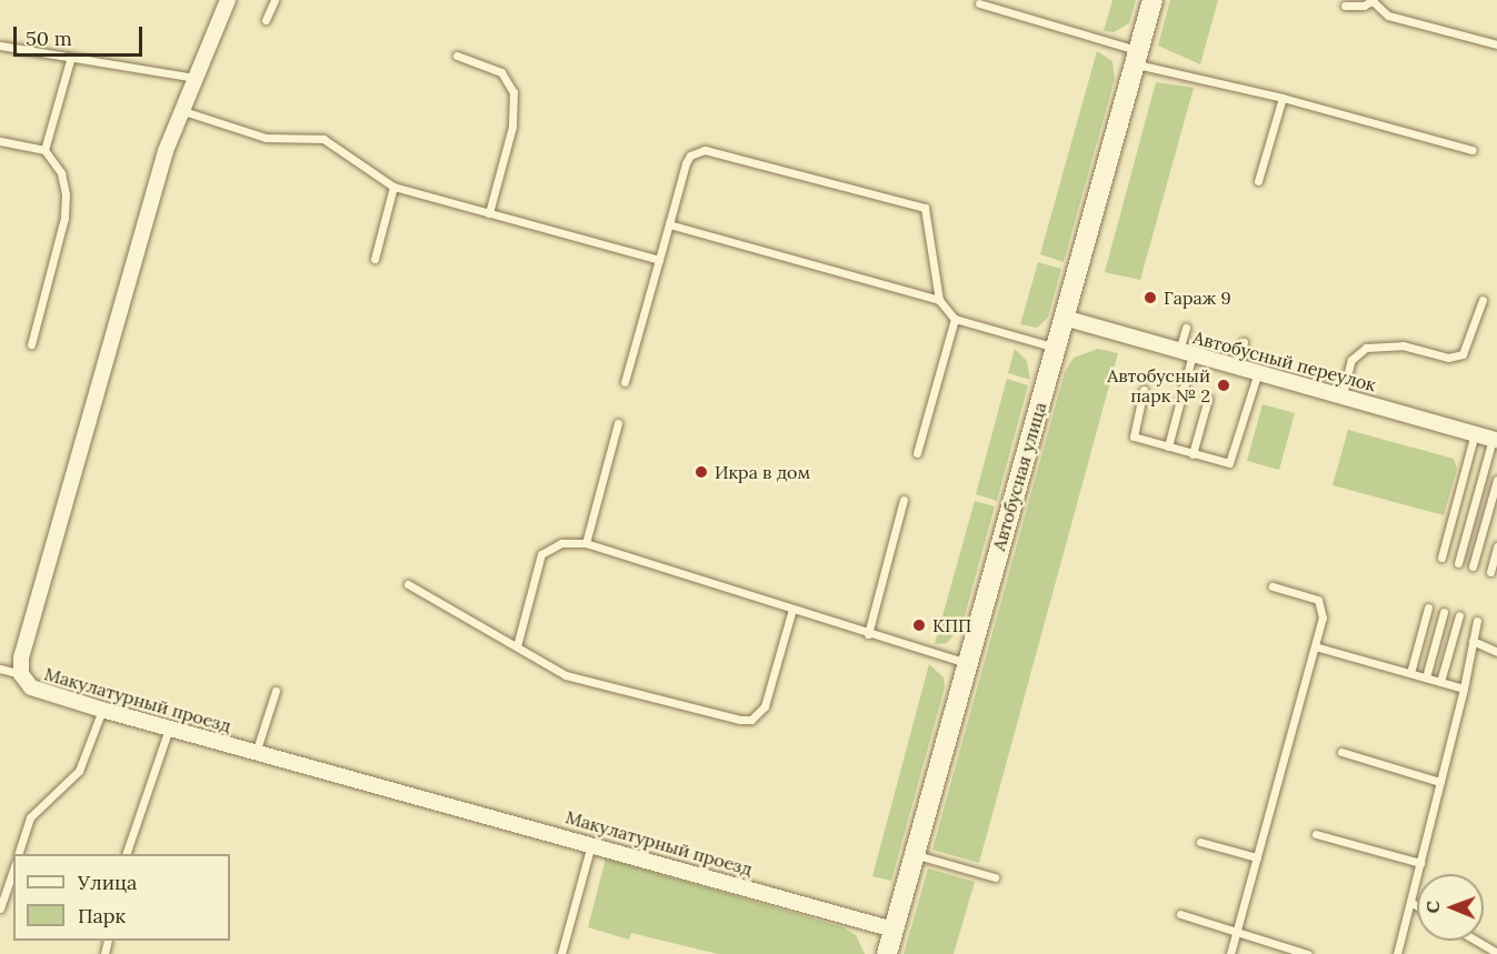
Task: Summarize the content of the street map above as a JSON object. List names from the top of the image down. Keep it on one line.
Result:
{"streets":{"street":["Автобусный переулок","Автобусная улица","Макулатурный проезд"]},"crossings":[["Автобусный переулок","Автобусная улица"],["Автобусная улица","Макулатурный проезд"]],"places":["Гараж 9","Автобусный парк № 2","Икра в дом","КПП"],"legend":["Улица","Парк"],"scale_bar":"50 m","north":"left"}
